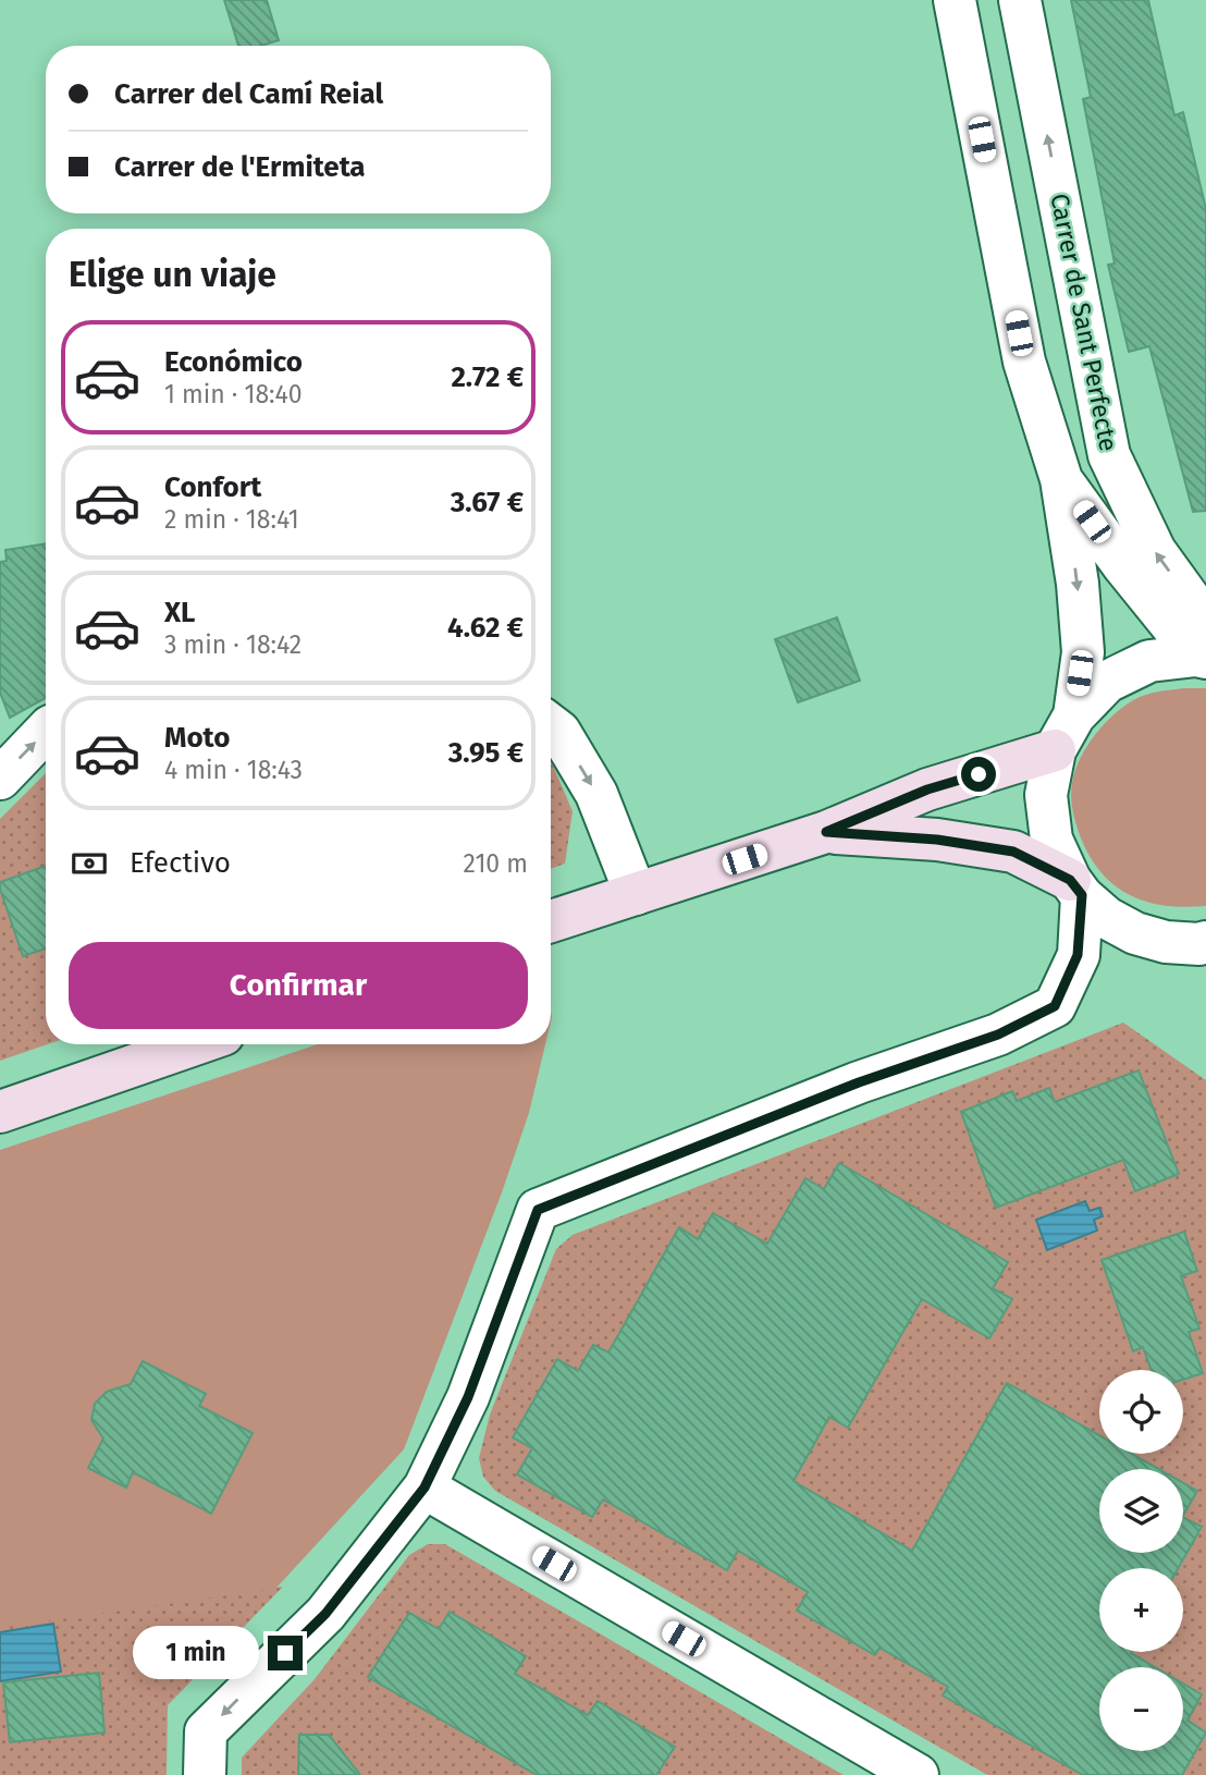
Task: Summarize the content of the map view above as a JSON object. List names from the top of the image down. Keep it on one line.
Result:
{"streets":{"street":["Carrer de Sant Perfecte"]},"page":{"banner":["Carrer del Camí Reial","Carrer de l'Ermiteta"],"heading":"Elige un viaje","list":[{"name":"Económico","note":"1 min · 18:40","value":"2.72 €"},{"name":"Confort","note":"2 min · 18:41","value":"3.67 €"},{"name":"XL","note":"3 min · 18:42","value":"4.62 €"},{"name":"Moto","note":"4 min · 18:43","value":"3.95 €"}],"pay":["Efectivo","210 m"],"buttons":"Confirmar","map_buttons":["+","−"],"bubble":"1 min"}}
